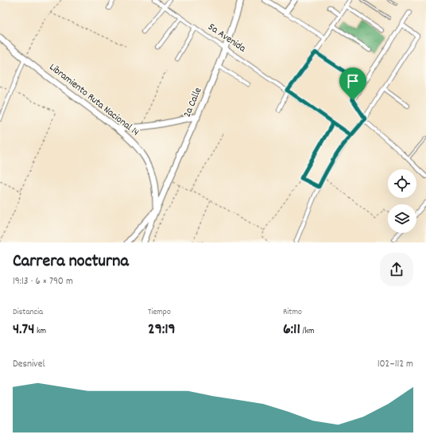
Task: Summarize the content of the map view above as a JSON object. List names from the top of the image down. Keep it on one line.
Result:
{"streets":{"main road":["Libramiento Ruta Nacional 14","2a Calle"],"street":["5a Avenida"]},"crossings":[["5a Avenida","2a Calle"],["Libramiento Ruta Nacional 14","2a Calle"]],"page":{"heading":["Carrera nocturna","19:13 · 6 × 790 m"],"stats":[["Distancia","4.74 km"],["Tiempo","29:19"],["Ritmo","6:11 /km"]],"chart":["Desnivel","102–112 m"]}}
